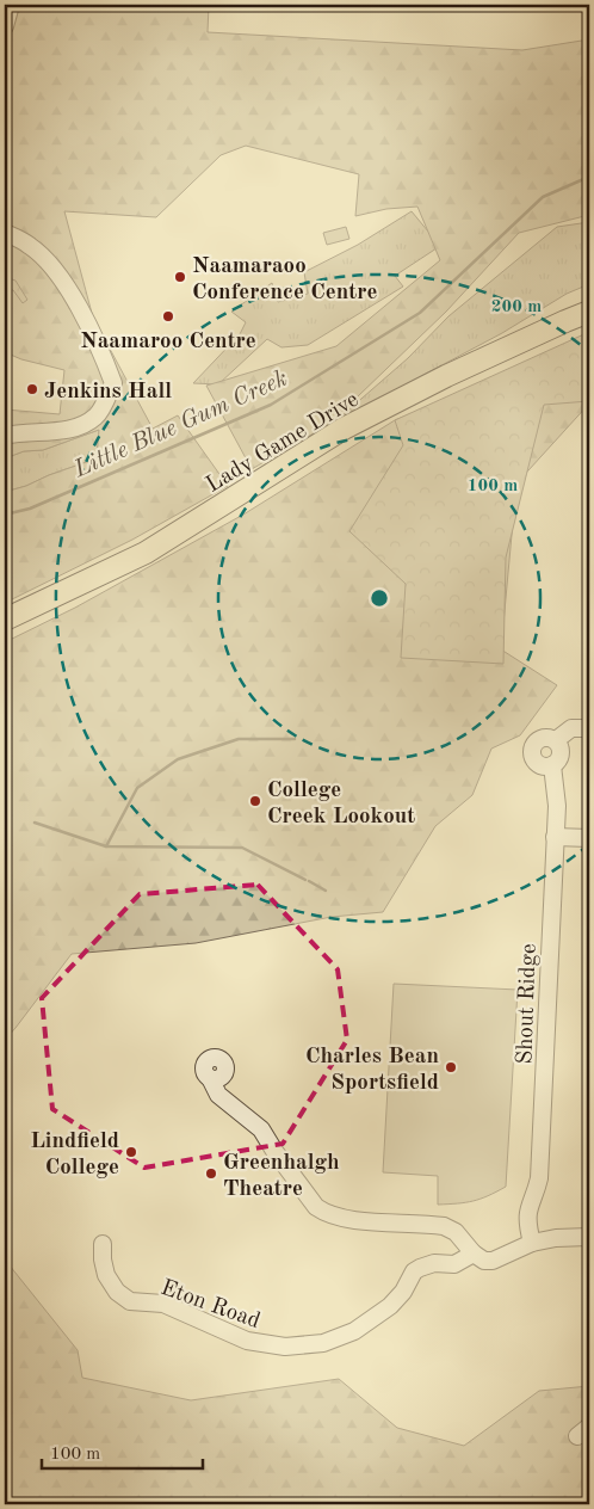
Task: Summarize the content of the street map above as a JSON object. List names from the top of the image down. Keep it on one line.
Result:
{"streets":{"main road":["Lady Game Drive"],"street":["Shout Ridge","Eton Road"]},"crossings":[["Shout Ridge","Eton Road"]],"water":["Little Blue Gum Creek"],"places":["Naamaraoo Conference Centre","Naamaroo Centre","Jenkins Hall","College Creek Lookout","Charles Bean Sportsfield","Lindfield College","Greenhalgh Theatre"],"scale_bar":"100 m","rings":["200 m","100 m"]}
